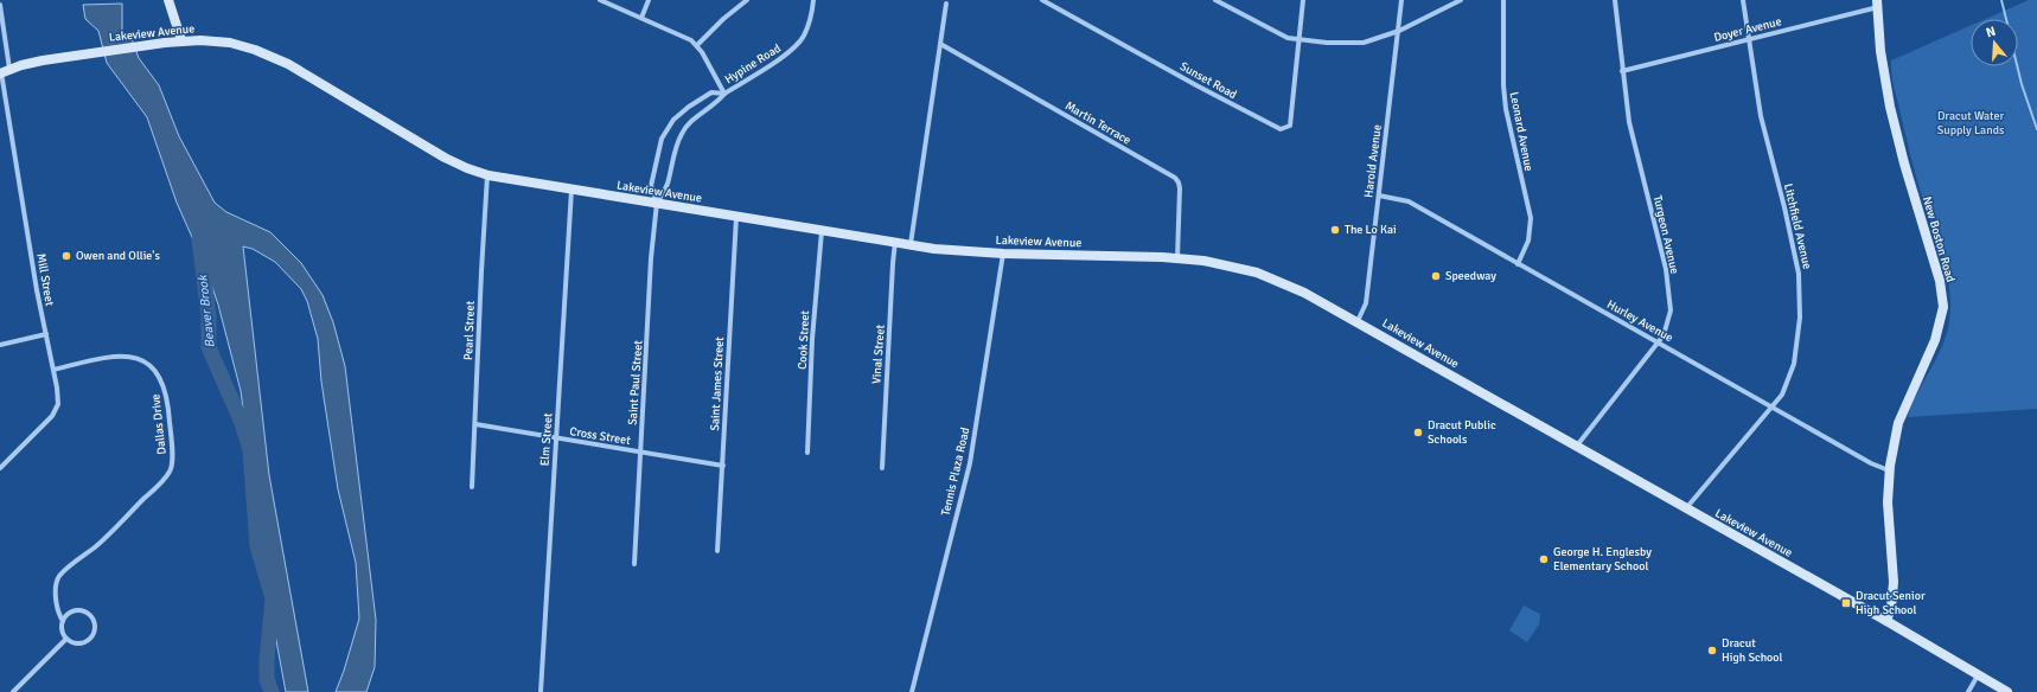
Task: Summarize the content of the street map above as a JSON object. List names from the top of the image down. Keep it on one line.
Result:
{"streets":{"main road":["Lakeview Avenue","New Boston Road"],"street":["Doyer Avenue","Hypine Road","Sunset Road","Martin Terrace","Leonard Avenue","Harold Avenue","Litchfield Avenue","Turgeon Avenue","Mill Street","Hurley Avenue","Pearl Street","Cook Street","Vinal Street","Saint Paul Street","Saint James Street","Dallas Drive","Cross Street","Elm Street","Tennis Plaza Road"]},"crossings":[["Doyer Avenue","Litchfield Avenue"],["Doyer Avenue","Turgeon Avenue"],["Doyer Avenue","New Boston Road"],["Lakeview Avenue","Hypine Road"],["Lakeview Avenue","Martin Terrace"],["Lakeview Avenue","Harold Avenue"],["Lakeview Avenue","Litchfield Avenue"],["Lakeview Avenue","Turgeon Avenue"],["Lakeview Avenue","New Boston Road"],["Lakeview Avenue","Mill Street"],["Lakeview Avenue","Pearl Street"],["Lakeview Avenue","Cook Street"],["Lakeview Avenue","Vinal Street"],["Lakeview Avenue","Saint Paul Street"],["Lakeview Avenue","Saint James Street"],["Lakeview Avenue","Elm Street"],["Lakeview Avenue","Tennis Plaza Road"],["Hypine Road","Saint Paul Street"],["Leonard Avenue","Hurley Avenue"],["Harold Avenue","Hurley Avenue"],["Litchfield Avenue","Hurley Avenue"],["Turgeon Avenue","Hurley Avenue"],["New Boston Road","Hurley Avenue"],["Mill Street","Dallas Drive"],["Pearl Street","Cross Street"],["Saint Paul Street","Cross Street"],["Saint James Street","Cross Street"],["Cross Street","Elm Street"]],"water":["Beaver Brook"],"parks":["Dracut Water Supply Lands"],"places":{"other":["The Lo Kai","Owen and Ollie's","Speedway","Dracut Public Schools","George H. Englesby Elementary School","Dracut High School"],"transit":["Dracut Senior High School"]},"north":"top"}
